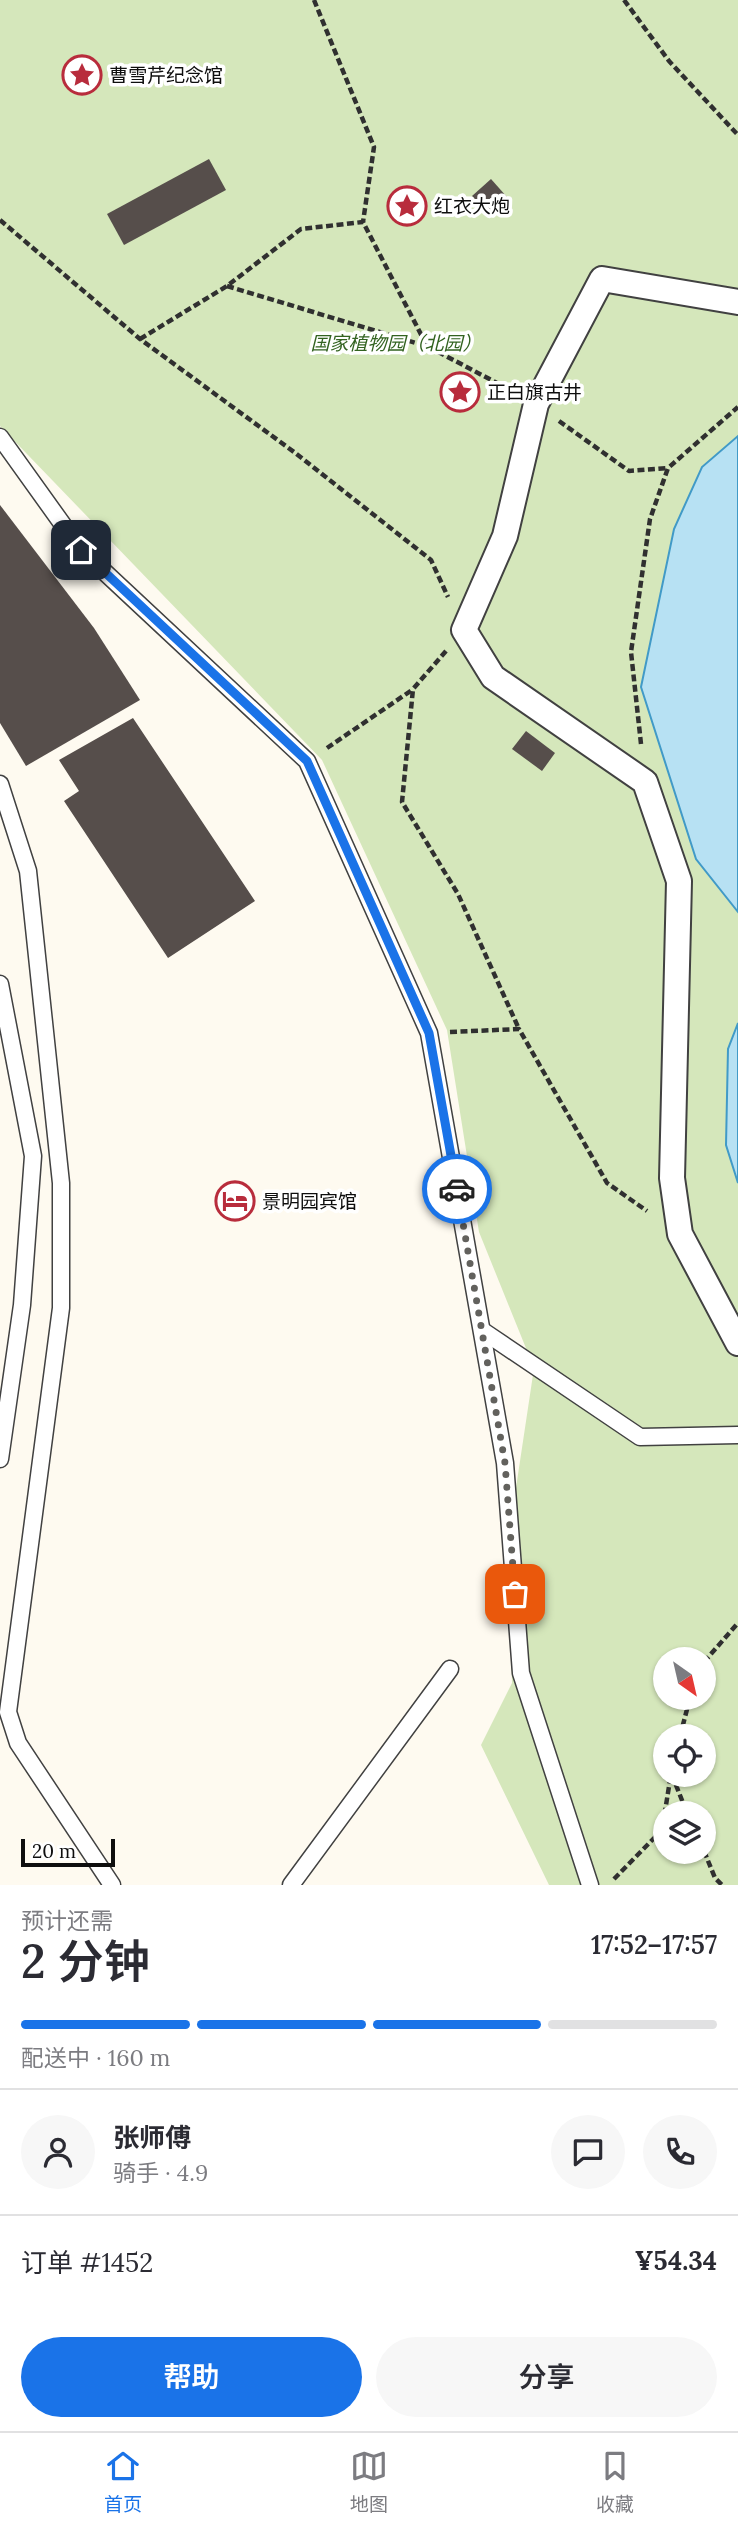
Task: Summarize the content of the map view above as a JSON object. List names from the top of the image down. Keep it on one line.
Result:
{"parks":["国家植物园（北园）"],"places":{"place":["曹雪芹纪念馆","红衣大炮","正白旗古井"],"hotel":["景明园宾馆"]},"scale_bar":"20 m","north":"bottom right","page":{"scale":"20 m","heading":["2 分钟","预计还需","17:52–17:57"],"panel":["张师傅","骑手 · 4.9","订单 #1452","¥54.34"],"bar":"配送中 · 160 m","buttons":["帮助","分享"],"tabs":["首页","地图","收藏"]}}
